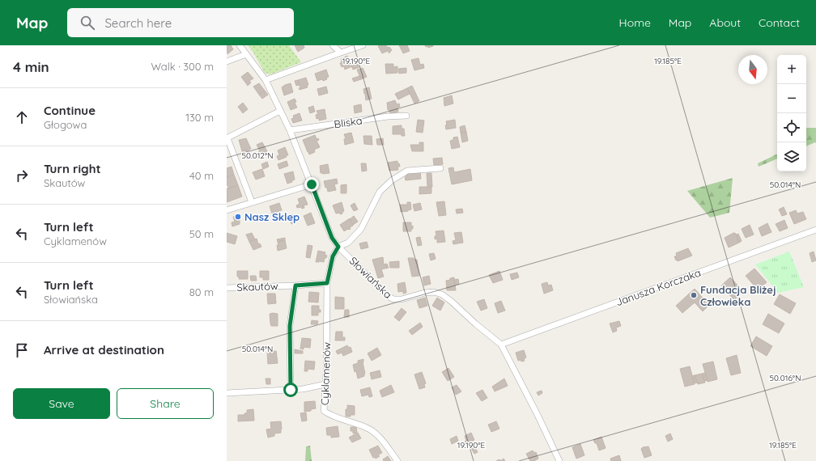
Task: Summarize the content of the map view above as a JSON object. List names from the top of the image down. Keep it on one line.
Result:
{"streets":{"street":["Bliska","Słowiańska","Skautów","Janusza Korczaka","Cyklamenów"]},"crossings":[["Bliska","Słowiańska"],["Słowiańska","Janusza Korczaka"],["Słowiańska","Cyklamenów"],["Skautów","Cyklamenów"]],"places":["Nasz Sklep","Fundacja Bliżej Człowieka"],"north":"bottom","page":{"header":"Map","search":"Search here","nav":["Home","Map","About","Contact"],"heading":["4 min","Walk · 300 m"],"map_buttons":["+","−"],"list":[["Continue","Głogowa","130 m"],["Turn right","Skautów","40 m"],["Turn left","Cyklamenów","50 m"],["Turn left","Słowiańska","80 m"],"Arrive at destination"],"buttons":["Save","Share"]},"coordinates":["19.190°E","19.185°E","50.012°N","50.014°N","50.016°N"]}
